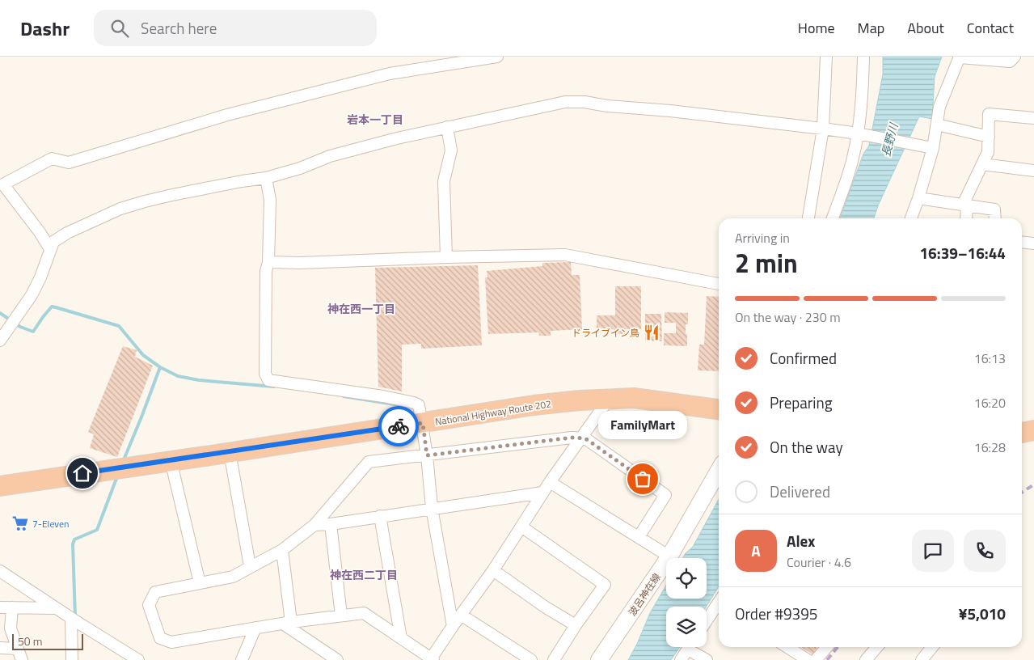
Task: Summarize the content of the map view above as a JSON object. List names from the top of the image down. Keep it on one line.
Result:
{"streets":{"highway":["National Highway Route 202"],"main road":["波呂神在線"]},"districts":["岩本一丁目","神在西一丁目","神在西二丁目"],"water":["長野川"],"places":{"restaurant":["ドライブイン鳥"],"other":["FamilyMart"],"supermarket":["7-Eleven"]},"scale_bar":"50 m","page":{"header":"Dashr","search":"Search here","nav":["Home","Map","About","Contact"],"heading":["2 min","Arriving in","16:39–16:44"],"panel":["Alex","Courier · 4.6","Order #9395","¥5,010"],"bar":"On the way · 230 m","list":[["Confirmed","16:13"],["Preparing","16:20"],["On the way","16:28"],"Delivered"],"bubble":"FamilyMart","round":"A","scale":"50 m"}}
